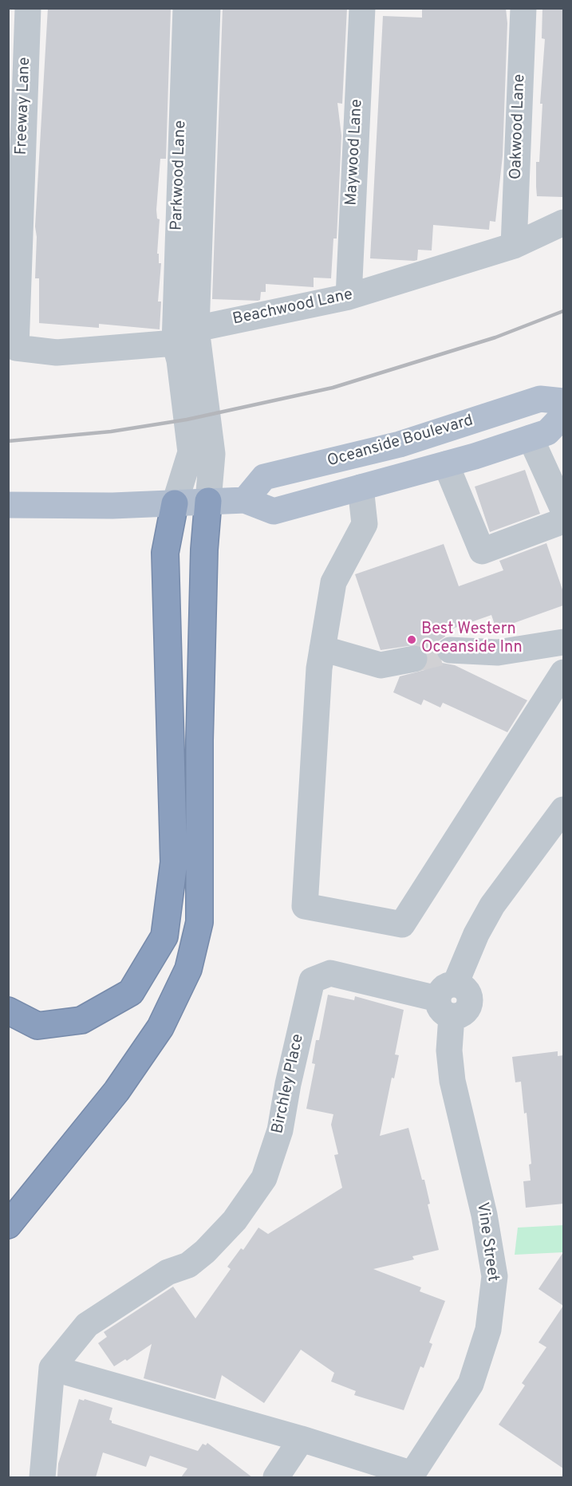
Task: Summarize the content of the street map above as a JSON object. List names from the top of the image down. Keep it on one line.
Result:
{"streets":{"main road":["Oceanside Boulevard"],"street":["Freeway Lane","Oakwood Lane","Maywood Lane","Parkwood Lane","Beachwood Lane","Birchley Place","Vine Street"]},"crossings":[["Freeway Lane","Beachwood Lane"],["Oakwood Lane","Beachwood Lane"],["Maywood Lane","Beachwood Lane"],["Parkwood Lane","Beachwood Lane"],["Parkwood Lane","Oceanside Boulevard"],["Birchley Place","Vine Street"]],"places":["Best Western Oceanside Inn"]}
